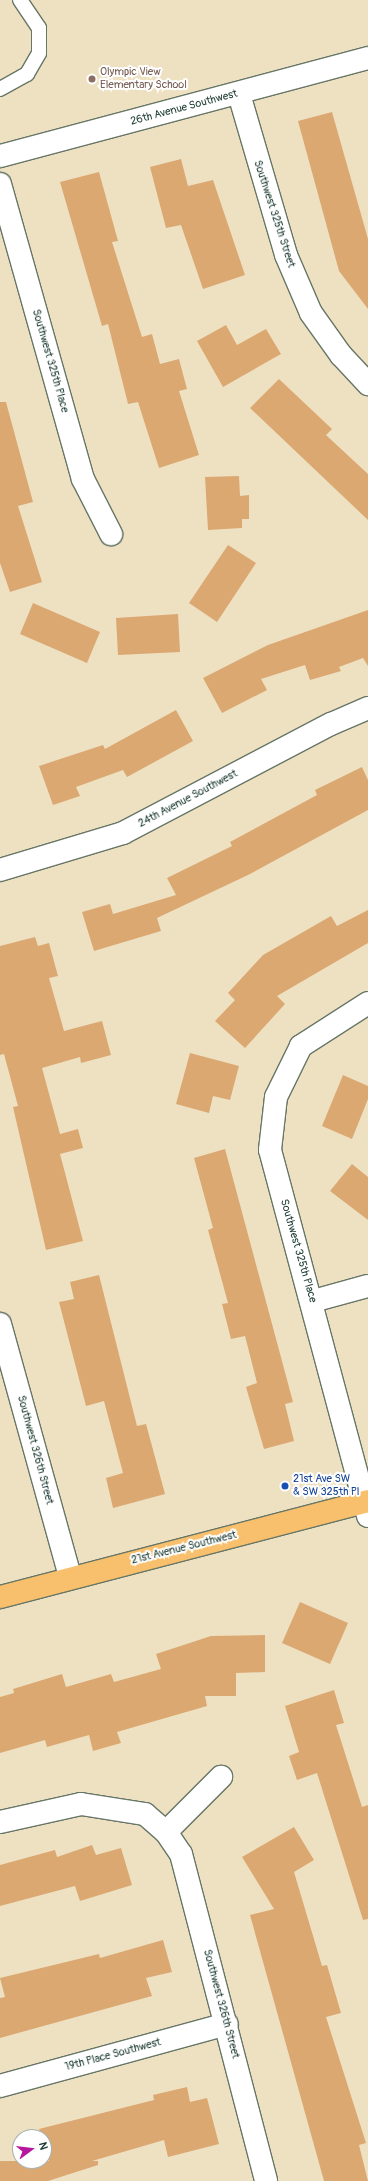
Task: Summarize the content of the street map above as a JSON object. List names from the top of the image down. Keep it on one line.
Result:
{"streets":{"main road":["21st Avenue Southwest"],"street":["26th Avenue Southwest","Southwest 325th Street","Southwest 325th Place","24th Avenue Southwest","Southwest 326th Street","19th Place Southwest"]},"crossings":[["26th Avenue Southwest","Southwest 325th Street"],["Southwest 325th Place","21st Avenue Southwest"],["Southwest 326th Street","21st Avenue Southwest"],["Southwest 326th Street","19th Place Southwest"]],"places":["Olympic View Elementary School","21st Ave SW & SW 325th Pl"],"north":"right"}
